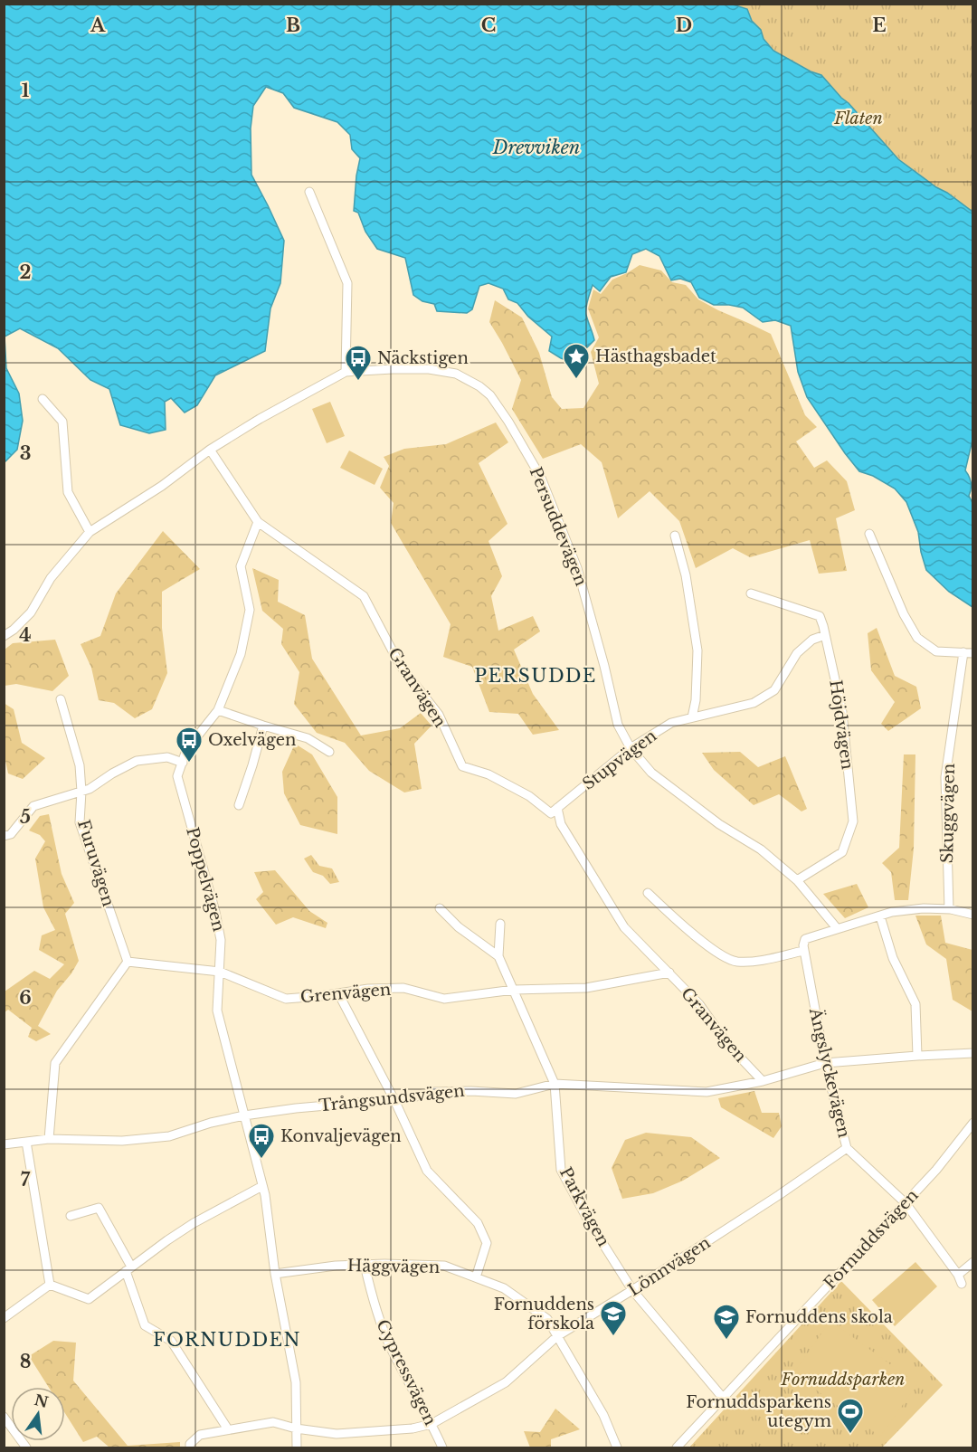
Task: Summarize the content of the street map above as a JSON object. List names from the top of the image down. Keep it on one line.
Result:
{"streets":{"street":["Persuddevägen","Granvägen","Höjdvägen","Stupvägen","Skuggvägen","Furuvägen","Poppelvägen","Grenvägen","Ängslyckevägen","Trångsundsvägen","Parkvägen","Fornuddsvägen","Häggvägen","Lönnvägen","Cypressvägen"]},"crossings":[["Persuddevägen","Granvägen"],["Persuddevägen","Höjdvägen"],["Persuddevägen","Stupvägen"],["Granvägen","Stupvägen"],["Granvägen","Poppelvägen"],["Granvägen","Grenvägen"],["Granvägen","Trångsundsvägen"],["Höjdvägen","Stupvägen"],["Furuvägen","Grenvägen"],["Poppelvägen","Grenvägen"],["Poppelvägen","Trångsundsvägen"],["Poppelvägen","Häggvägen"],["Poppelvägen","Lönnvägen"],["Grenvägen","Parkvägen"],["Ängslyckevägen","Trångsundsvägen"],["Ängslyckevägen","Fornuddsvägen"],["Ängslyckevägen","Lönnvägen"],["Trångsundsvägen","Parkvägen"],["Parkvägen","Fornuddsvägen"],["Parkvägen","Lönnvägen"],["Häggvägen","Lönnvägen"],["Häggvägen","Cypressvägen"],["Lönnvägen","Cypressvägen"]],"districts":["PERSUDDE","FORNUDDEN"],"water":["Drevviken"],"parks":["Flaten","Fornuddsparken"],"places":{"place":["Hästhagsbadet"],"bus stop":["Näckstigen","Oxelvägen","Konvaljevägen"],"school or university":["Fornuddens förskola","Fornuddens skola"],"sports":["Fornuddsparkens utegym"]},"north":"top","grid":{"columns":["A","B","C","D","E"],"rows":["1","2","3","4","5","6","7","8"]}}
